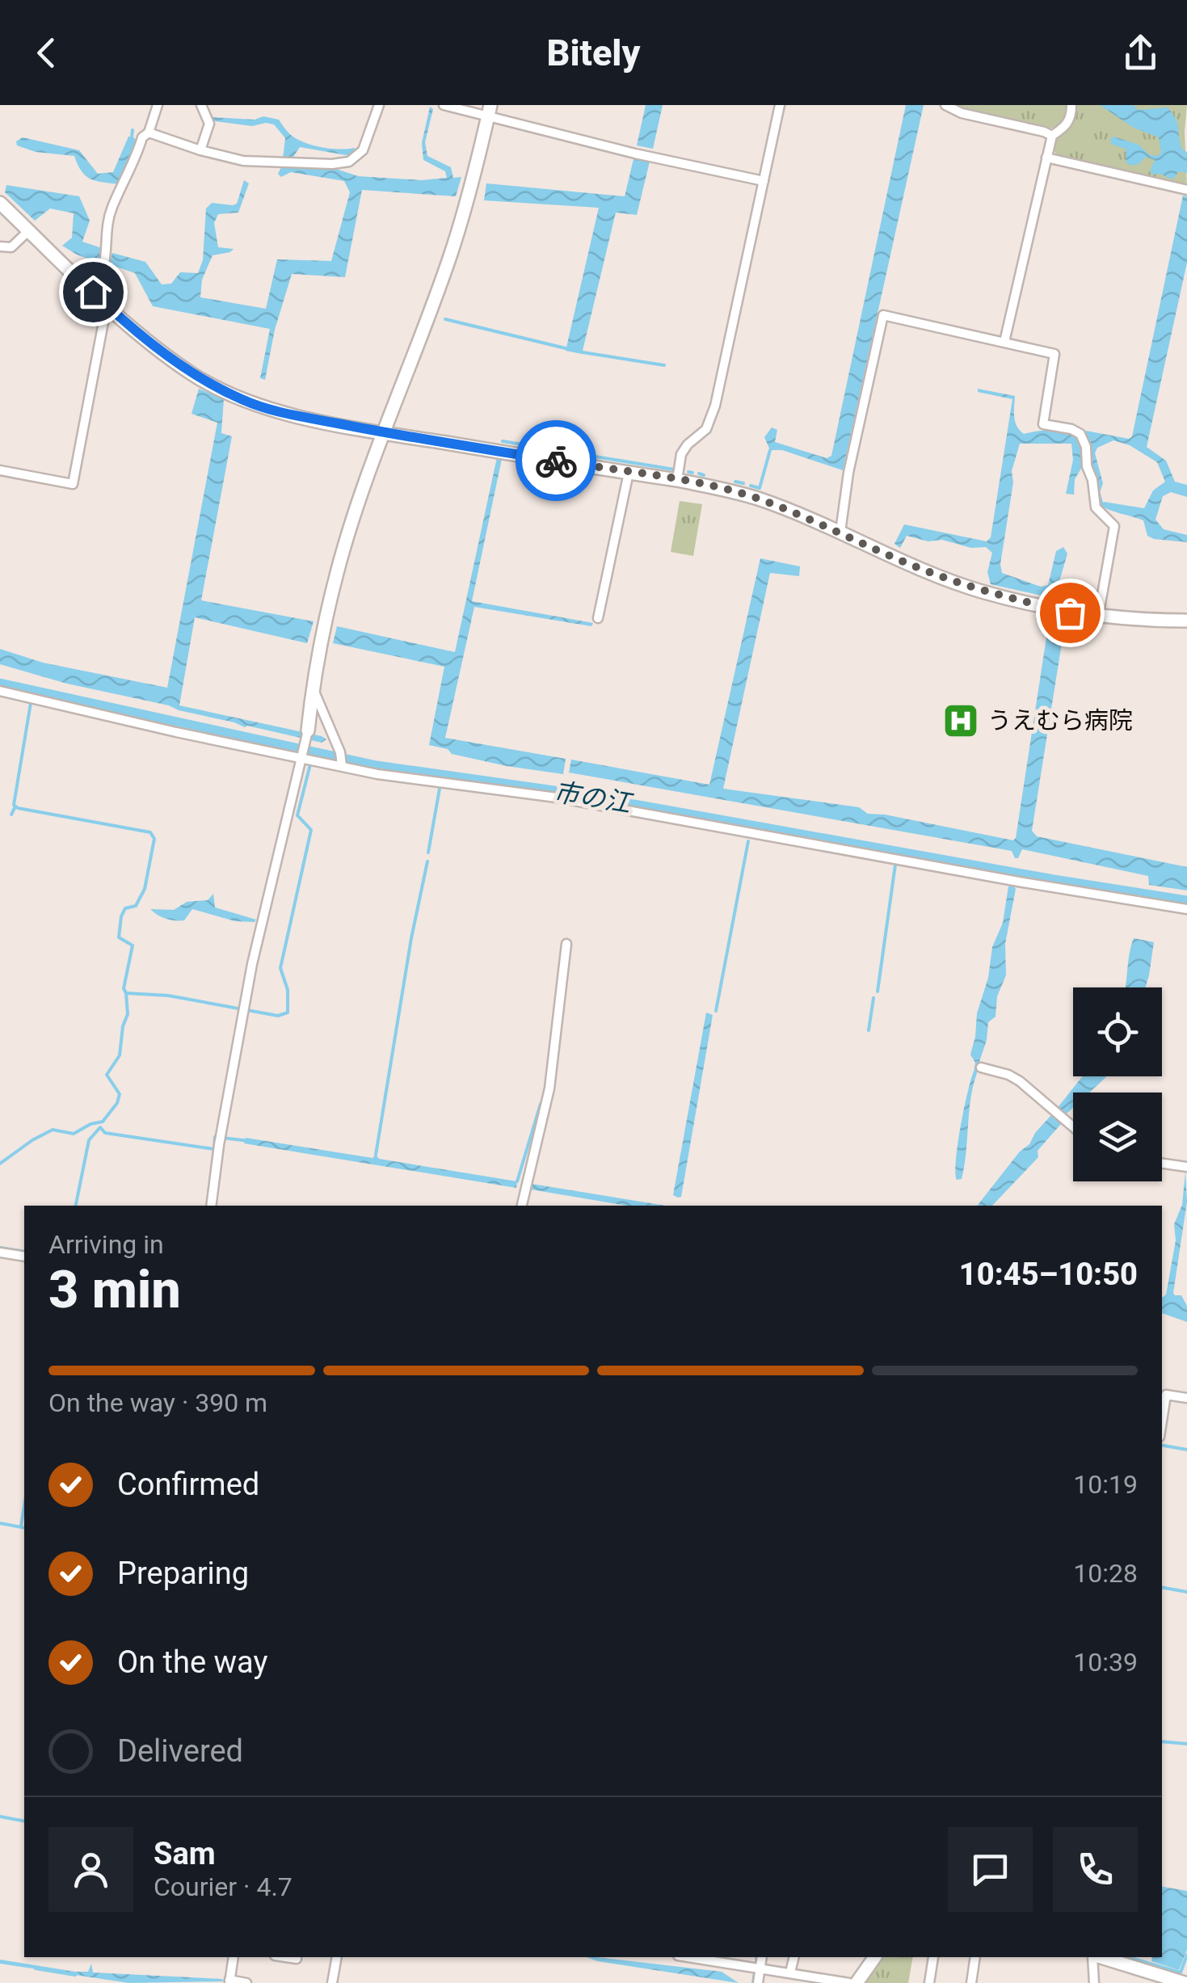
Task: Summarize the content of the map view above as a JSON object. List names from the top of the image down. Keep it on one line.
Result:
{"water":["市の江"],"places":{"hospital":["うえむら病院"]},"page":{"header":"Bitely","heading":["3 min","Arriving in","10:45–10:50"],"panel":["Sam","Courier · 4.7"],"bar":"On the way · 390 m","list":[["Confirmed","10:19"],["Preparing","10:28"],["On the way","10:39"],"Delivered"]}}
